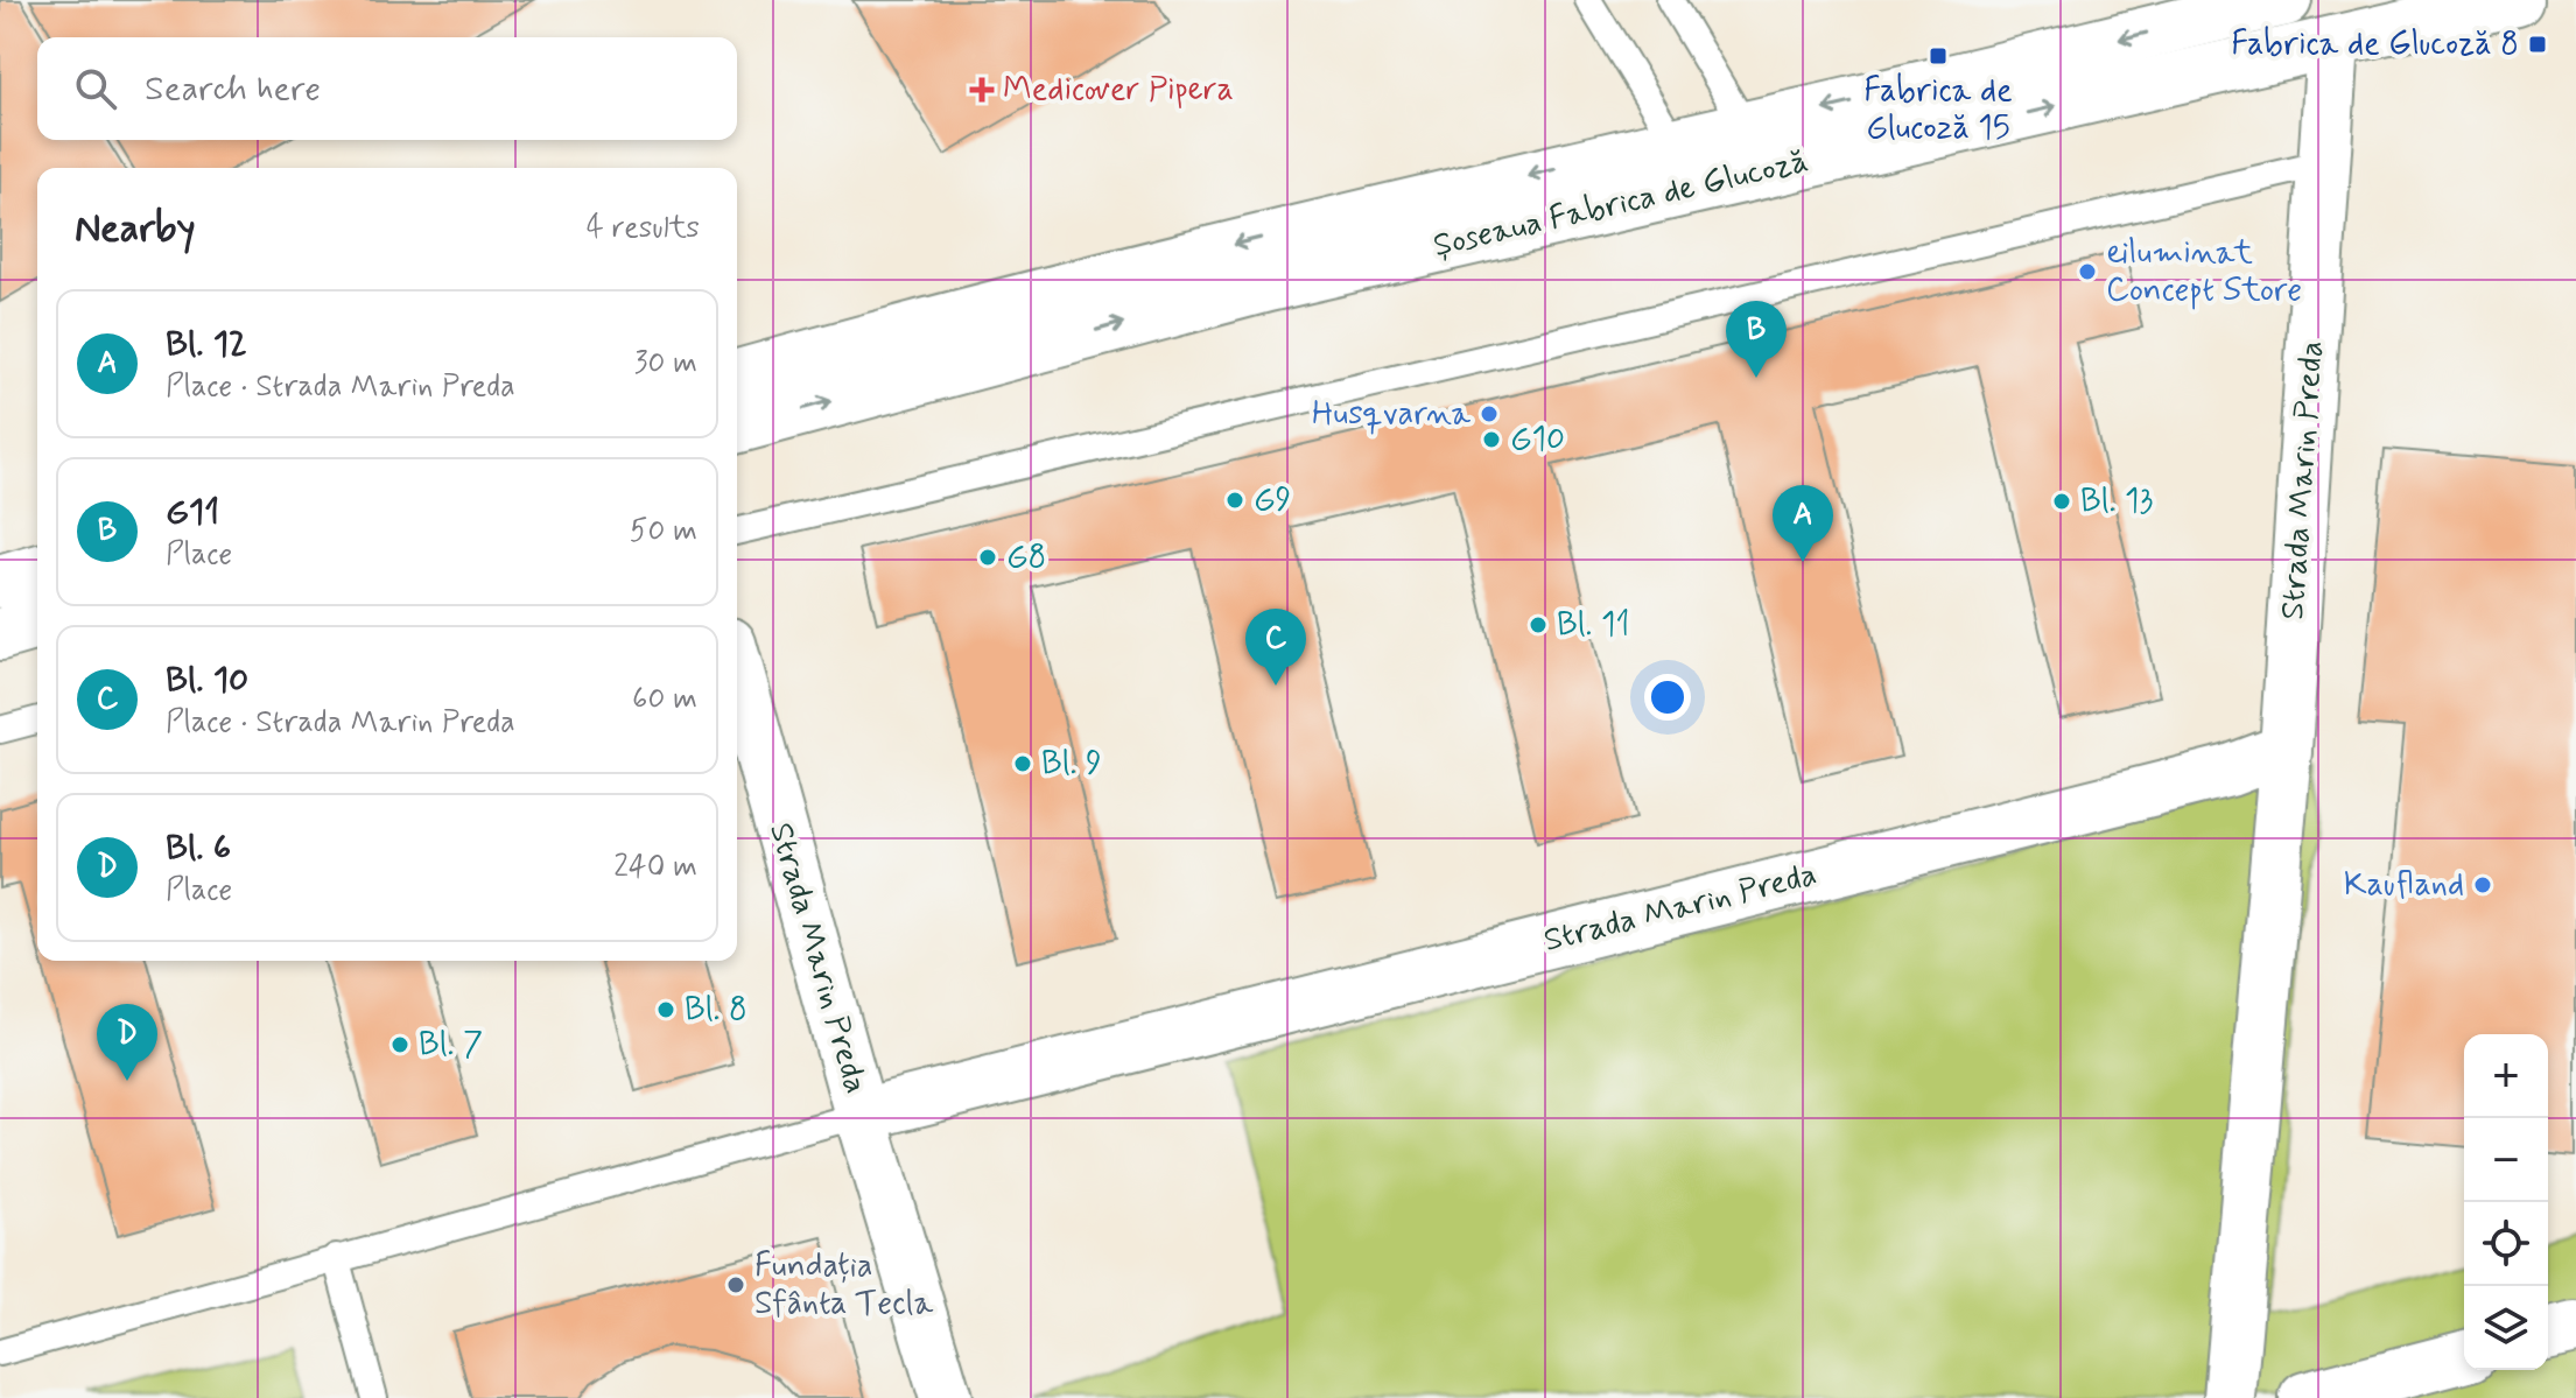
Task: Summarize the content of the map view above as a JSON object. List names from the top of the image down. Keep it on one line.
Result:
{"streets":{"street":["Șoseaua Fabrica de Glucoză","Strada Marin Preda"]},"crossings":[["Șoseaua Fabrica de Glucoză","Strada Marin Preda"]],"places":{"transit":["Fabrica de Glucoză 8","Fabrica de Glucoză 15"],"health":["Medicover Pipera"],"other":["eiluminat Concept Store","Husqvarna","G10","G9","Bl. 13","G8","Bl. 11","Bl. 9","Kaufland","Bl. 8","Bl. 7","Fundația Sfânta Tecla"]},"page":{"search":"Search here","heading":["Nearby","4 results"],"list":[{"mark":"A","name":"Bl. 12","note":"Place · Strada Marin Preda","value":"30 m"},{"mark":"B","name":"G11","note":"Place","value":"50 m"},{"mark":"C","name":"Bl. 10","note":"Place · Strada Marin Preda","value":"60 m"},{"mark":"D","name":"Bl. 6","note":"Place","value":"240 m"}],"pins":["B","A","C","D"],"map_buttons":["+","−"]}}
